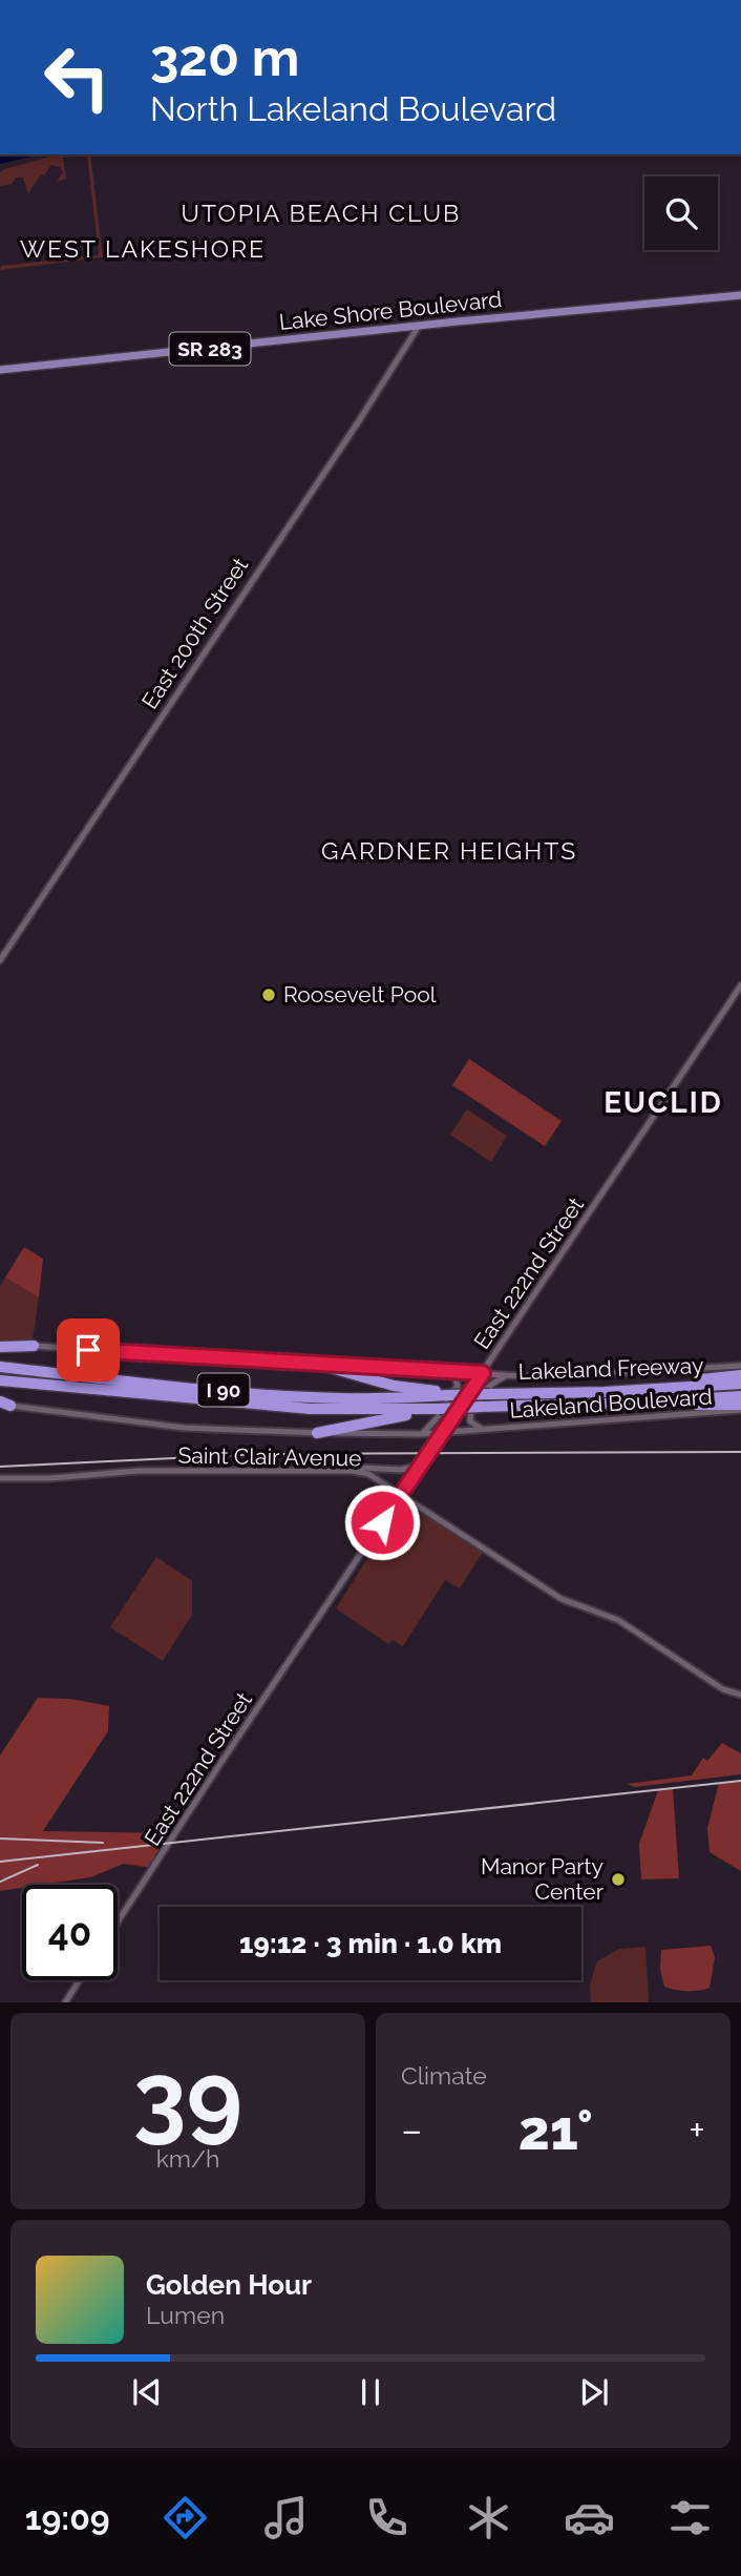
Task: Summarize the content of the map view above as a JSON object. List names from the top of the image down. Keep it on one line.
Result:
{"streets":{"highway":["Lakeland Freeway","I 90"],"main road":["Lake Shore Boulevard","SR 283"],"street":["East 200th Street","East 222nd Street","Lakeland Boulevard","Saint Clair Avenue"]},"crossings":[["Lake Shore Boulevard","East 200th Street"],["East 222nd Street","Lakeland Boulevard"],["East 222nd Street","Saint Clair Avenue"],["Lakeland Freeway","I 90"]],"districts":["UTOPIA BEACH CLUB","WEST LAKESHORE","GARDNER HEIGHTS","EUCLID"],"places":["Roosevelt Pool","Manor Party Center"],"page":{"turn":["320 m","North Lakeland Boulevard"],"limit":"40","trip":"19:12 · 3 min · 1.0 km","tile":[["39","km/h"],"Climate"],"heat":["−","21°","+"],"song":["Golden Hour","Lumen"],"tabs":"19:09"}}
